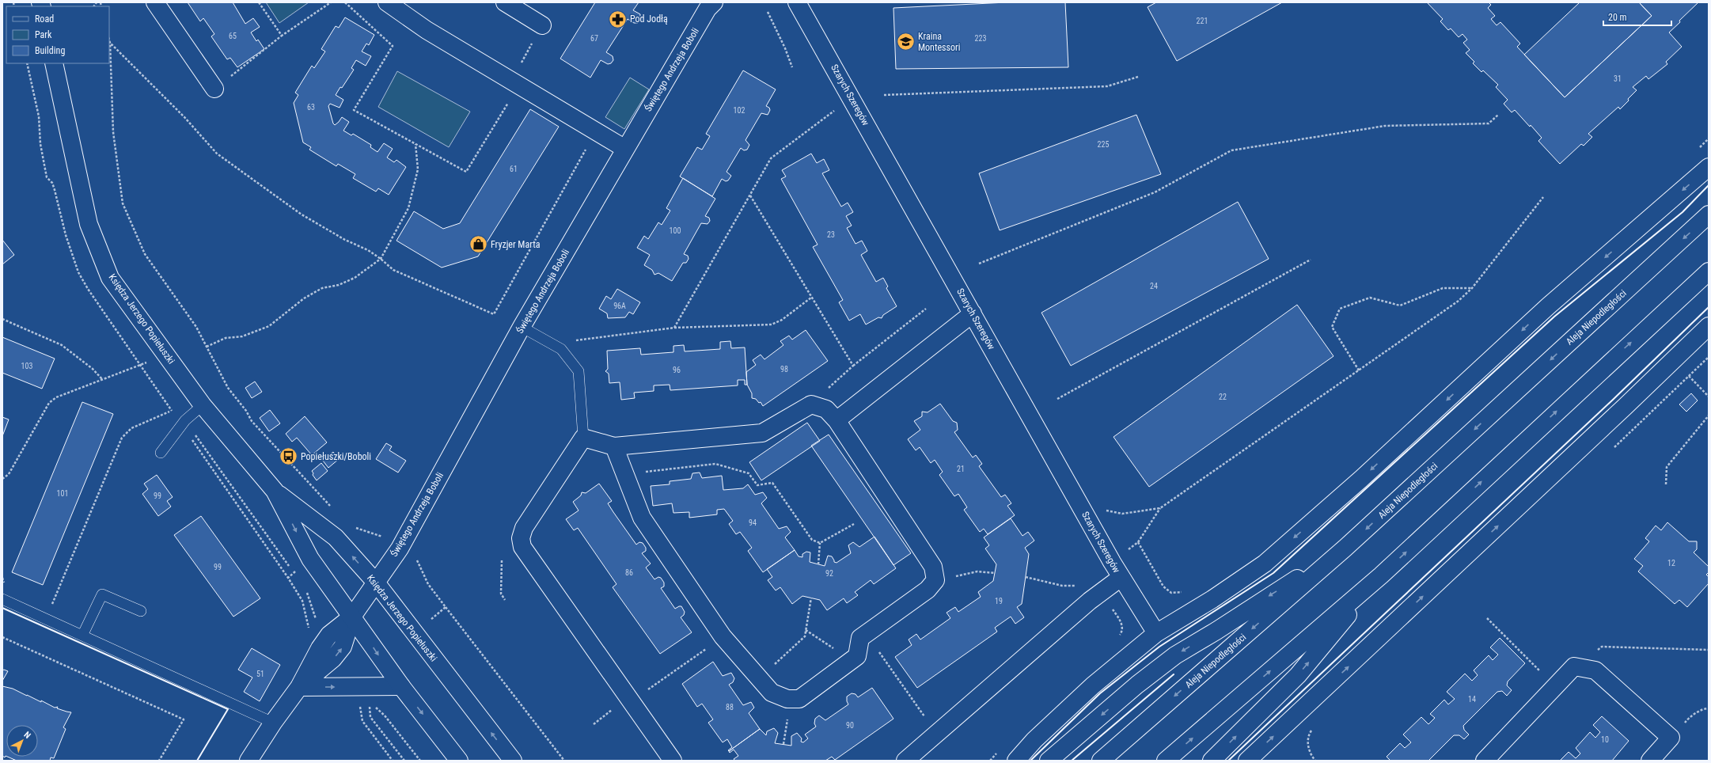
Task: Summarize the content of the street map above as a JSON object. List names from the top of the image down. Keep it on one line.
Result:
{"streets":{"street":["Świętego Andrzeja Boboli","Szarych Szeregów","Aleja Niepodległości","Księdza Jerzego Popiełuszki"]},"crossings":[["Świętego Andrzeja Boboli","Księdza Jerzego Popiełuszki"]],"places":{"pharmacy":["Pod Jodłą"],"school or university":["Kraina Montessori"],"shop":["Fryzjer Marta"],"bus stop":["Popiełuszki/Boboli"]},"house_numbers":["221","65","67","223","31","63","102","225","61","100","23","24","96A","103","98","96","22","21","101","99","94","12","99","86","92","19","51","14","88","90","10"],"legend":["Road","Park","Building"],"scale_bar":"20 m","north":"top right"}
